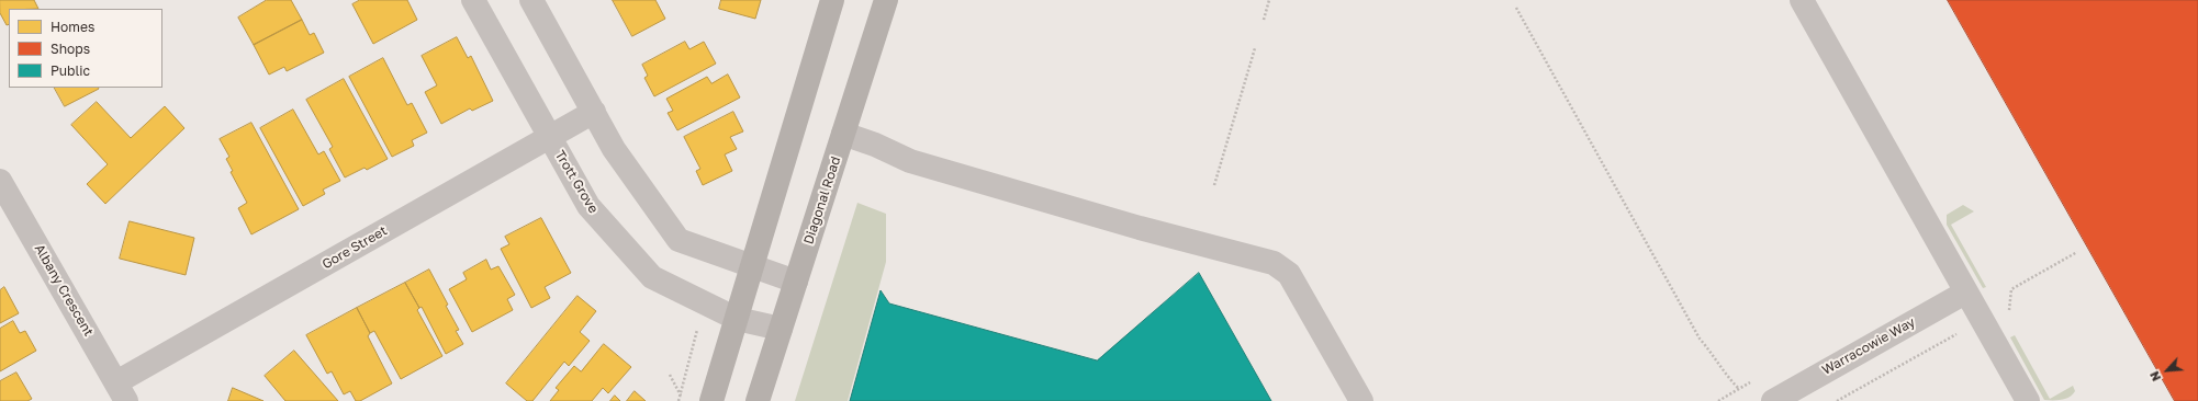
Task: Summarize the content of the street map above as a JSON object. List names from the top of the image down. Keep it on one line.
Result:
{"streets":{"main road":["Diagonal Road"],"street":["Trott Grove","Gore Street","Albany Crescent","Warracowie Way"]},"crossings":[["Trott Grove","Diagonal Road"],["Trott Grove","Gore Street"],["Gore Street","Albany Crescent"]],"legend":["Homes","Shops","Public"],"north":"bottom left"}
